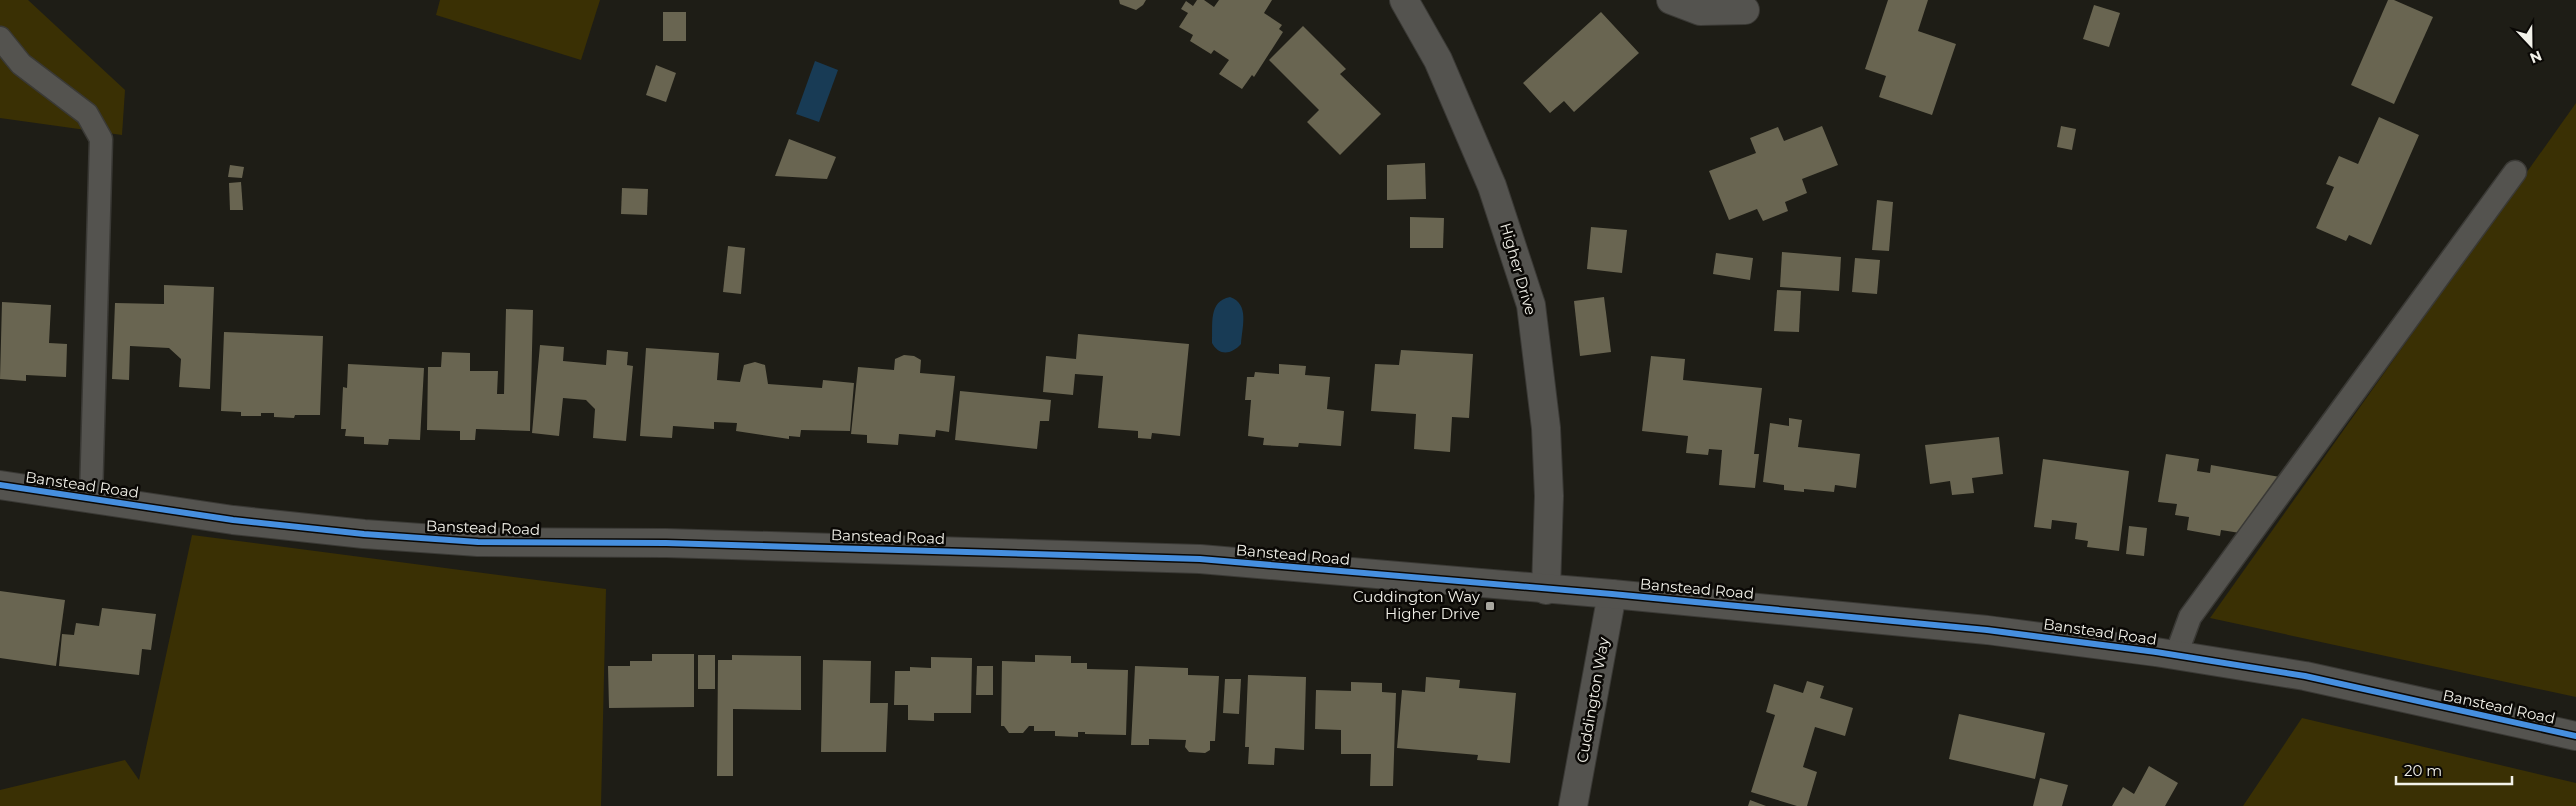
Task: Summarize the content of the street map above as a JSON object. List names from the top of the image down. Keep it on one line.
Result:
{"streets":{"street":["Higher Drive","Banstead Road","Cuddington Way"]},"crossings":[["Higher Drive","Banstead Road"],["Banstead Road","Cuddington Way"]],"places":{"transit":["Cuddington Way Higher Drive"]},"scale_bar":"20 m","north":"bottom"}
